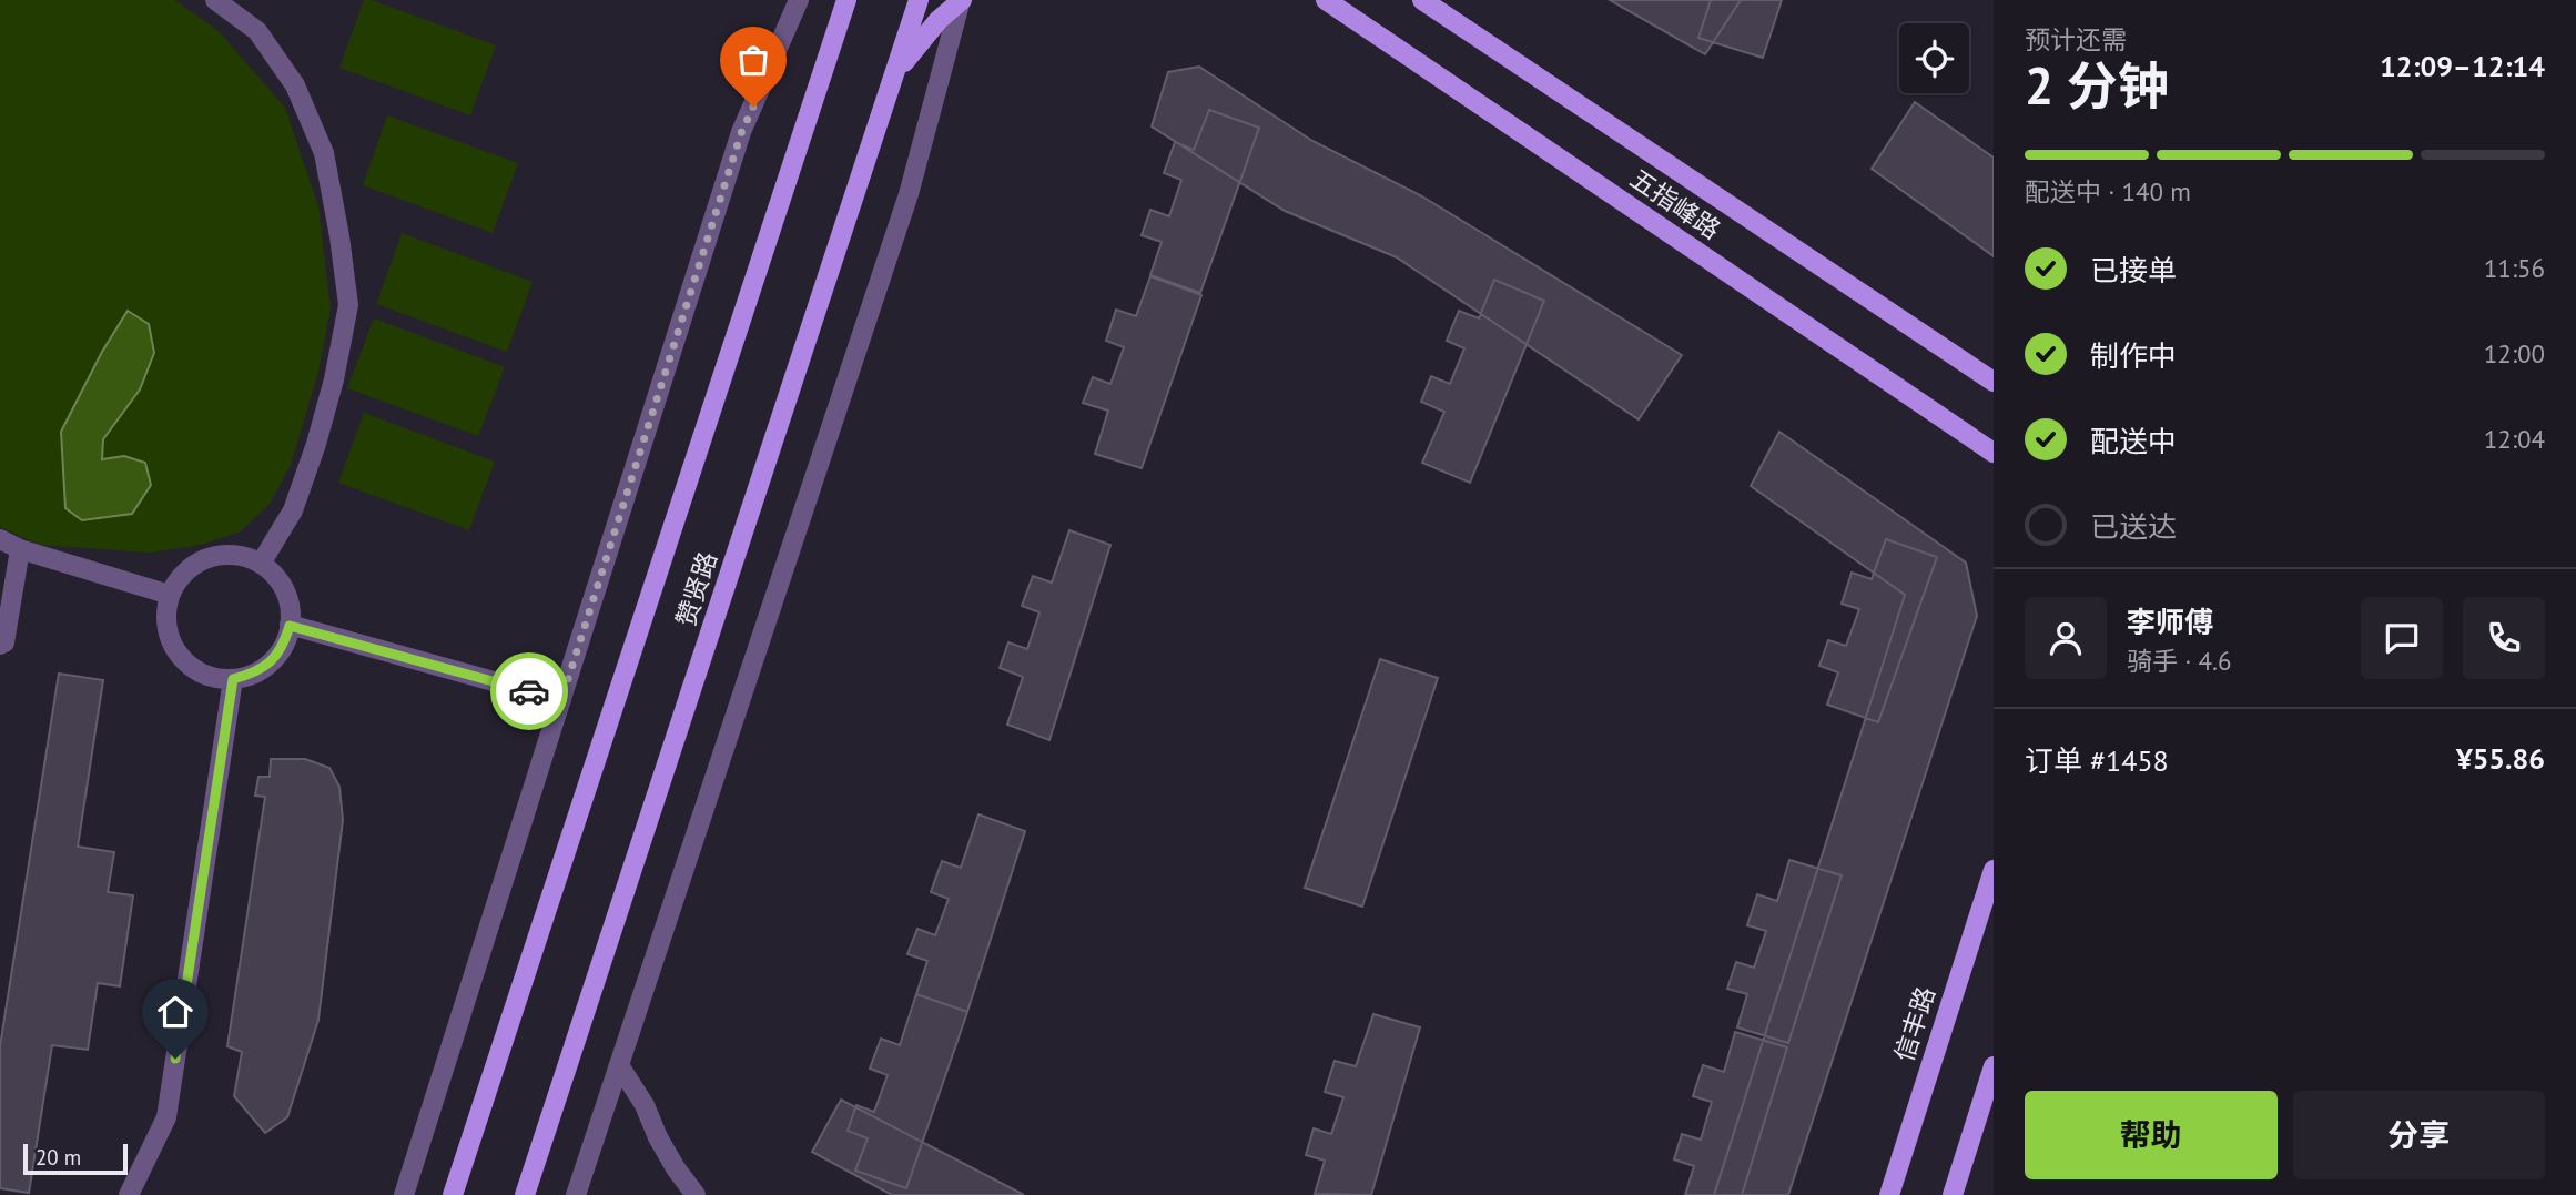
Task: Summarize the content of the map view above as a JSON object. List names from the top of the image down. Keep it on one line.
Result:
{"streets":{"main road":["五指峰路","赞贤路","信丰路"]},"scale_bar":"20 m","page":{"heading":["2 分钟","预计还需","12:09–12:14"],"panel":["李师傅","骑手 · 4.6","订单 #1458","¥55.86"],"bar":"配送中 · 140 m","list":[["已接单","11:56"],["制作中","12:00"],["配送中","12:04"],"已送达"],"buttons":["帮助","分享"],"scale":"20 m"}}
